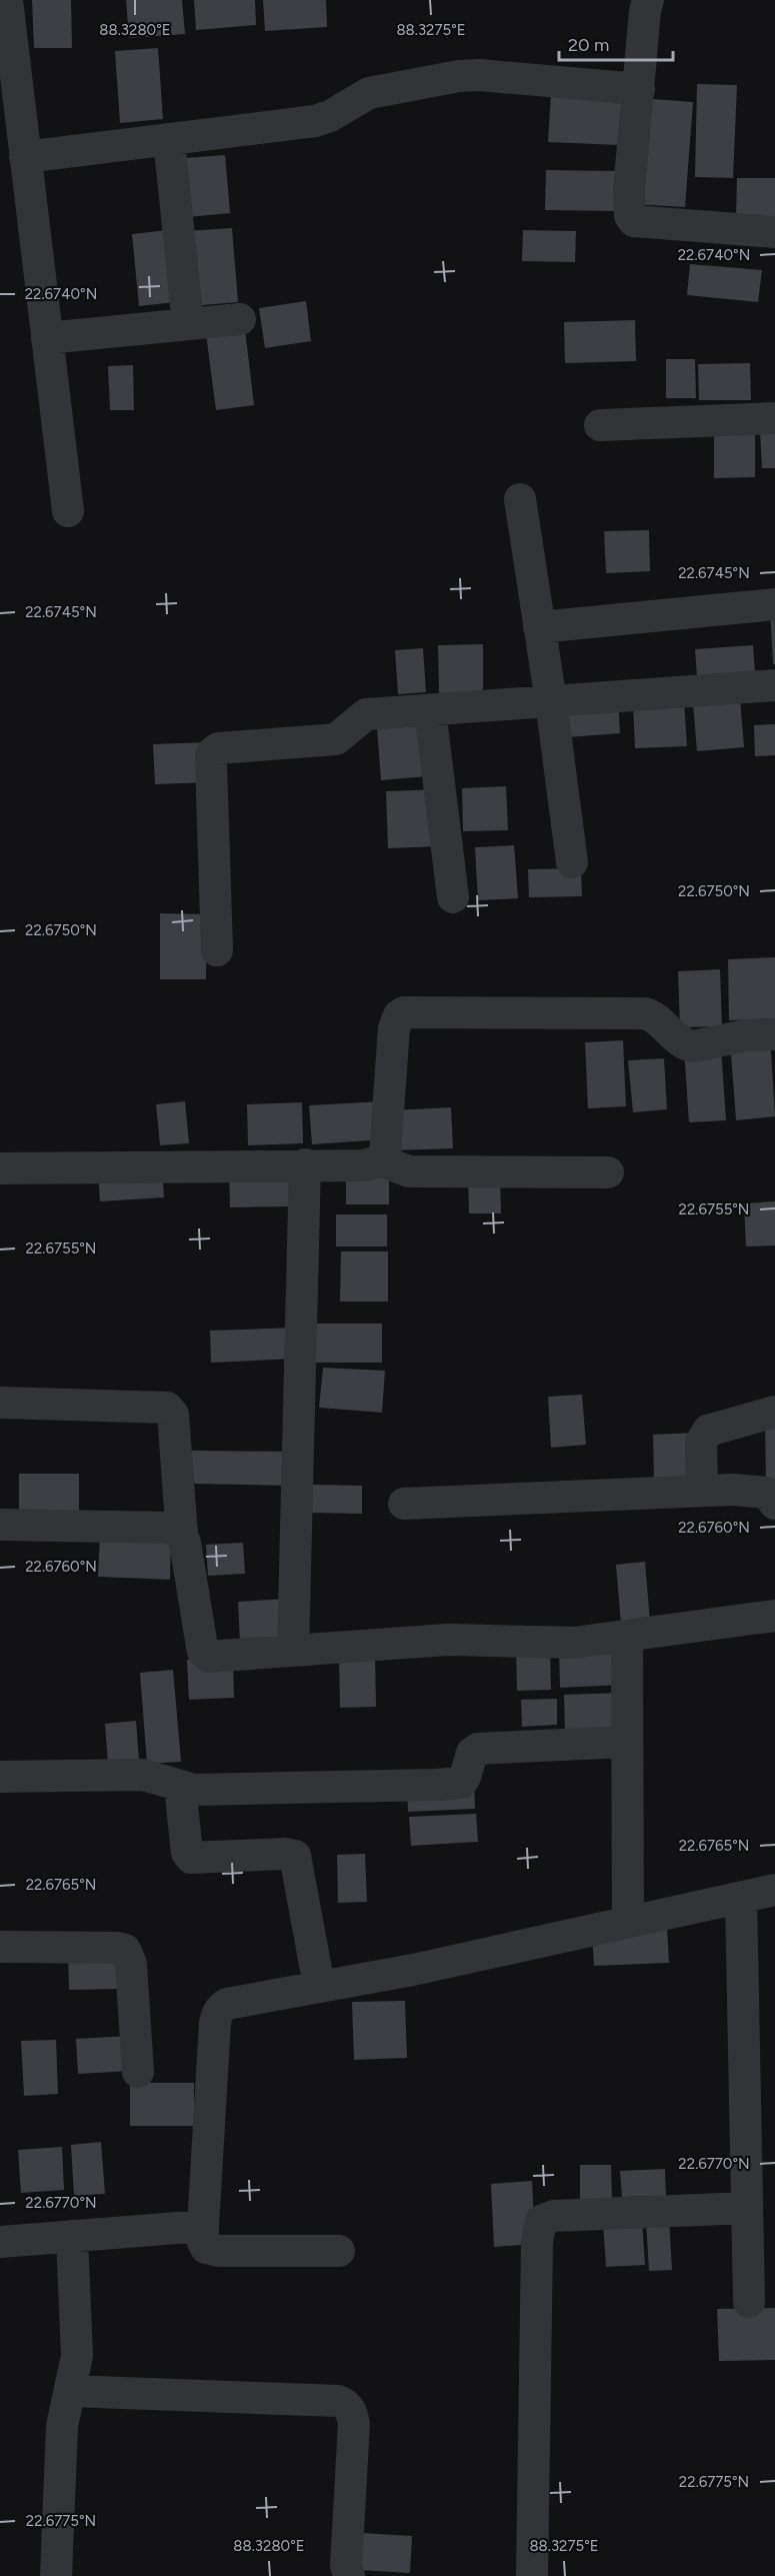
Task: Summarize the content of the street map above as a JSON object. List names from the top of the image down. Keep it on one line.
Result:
{"scale_bar":"20 m","coordinates":["88.3280°E","88.3275°E","22.6740°N","22.6745°N","22.6750°N","22.6755°N","22.6760°N","22.6765°N","22.6770°N","22.6775°N"]}
